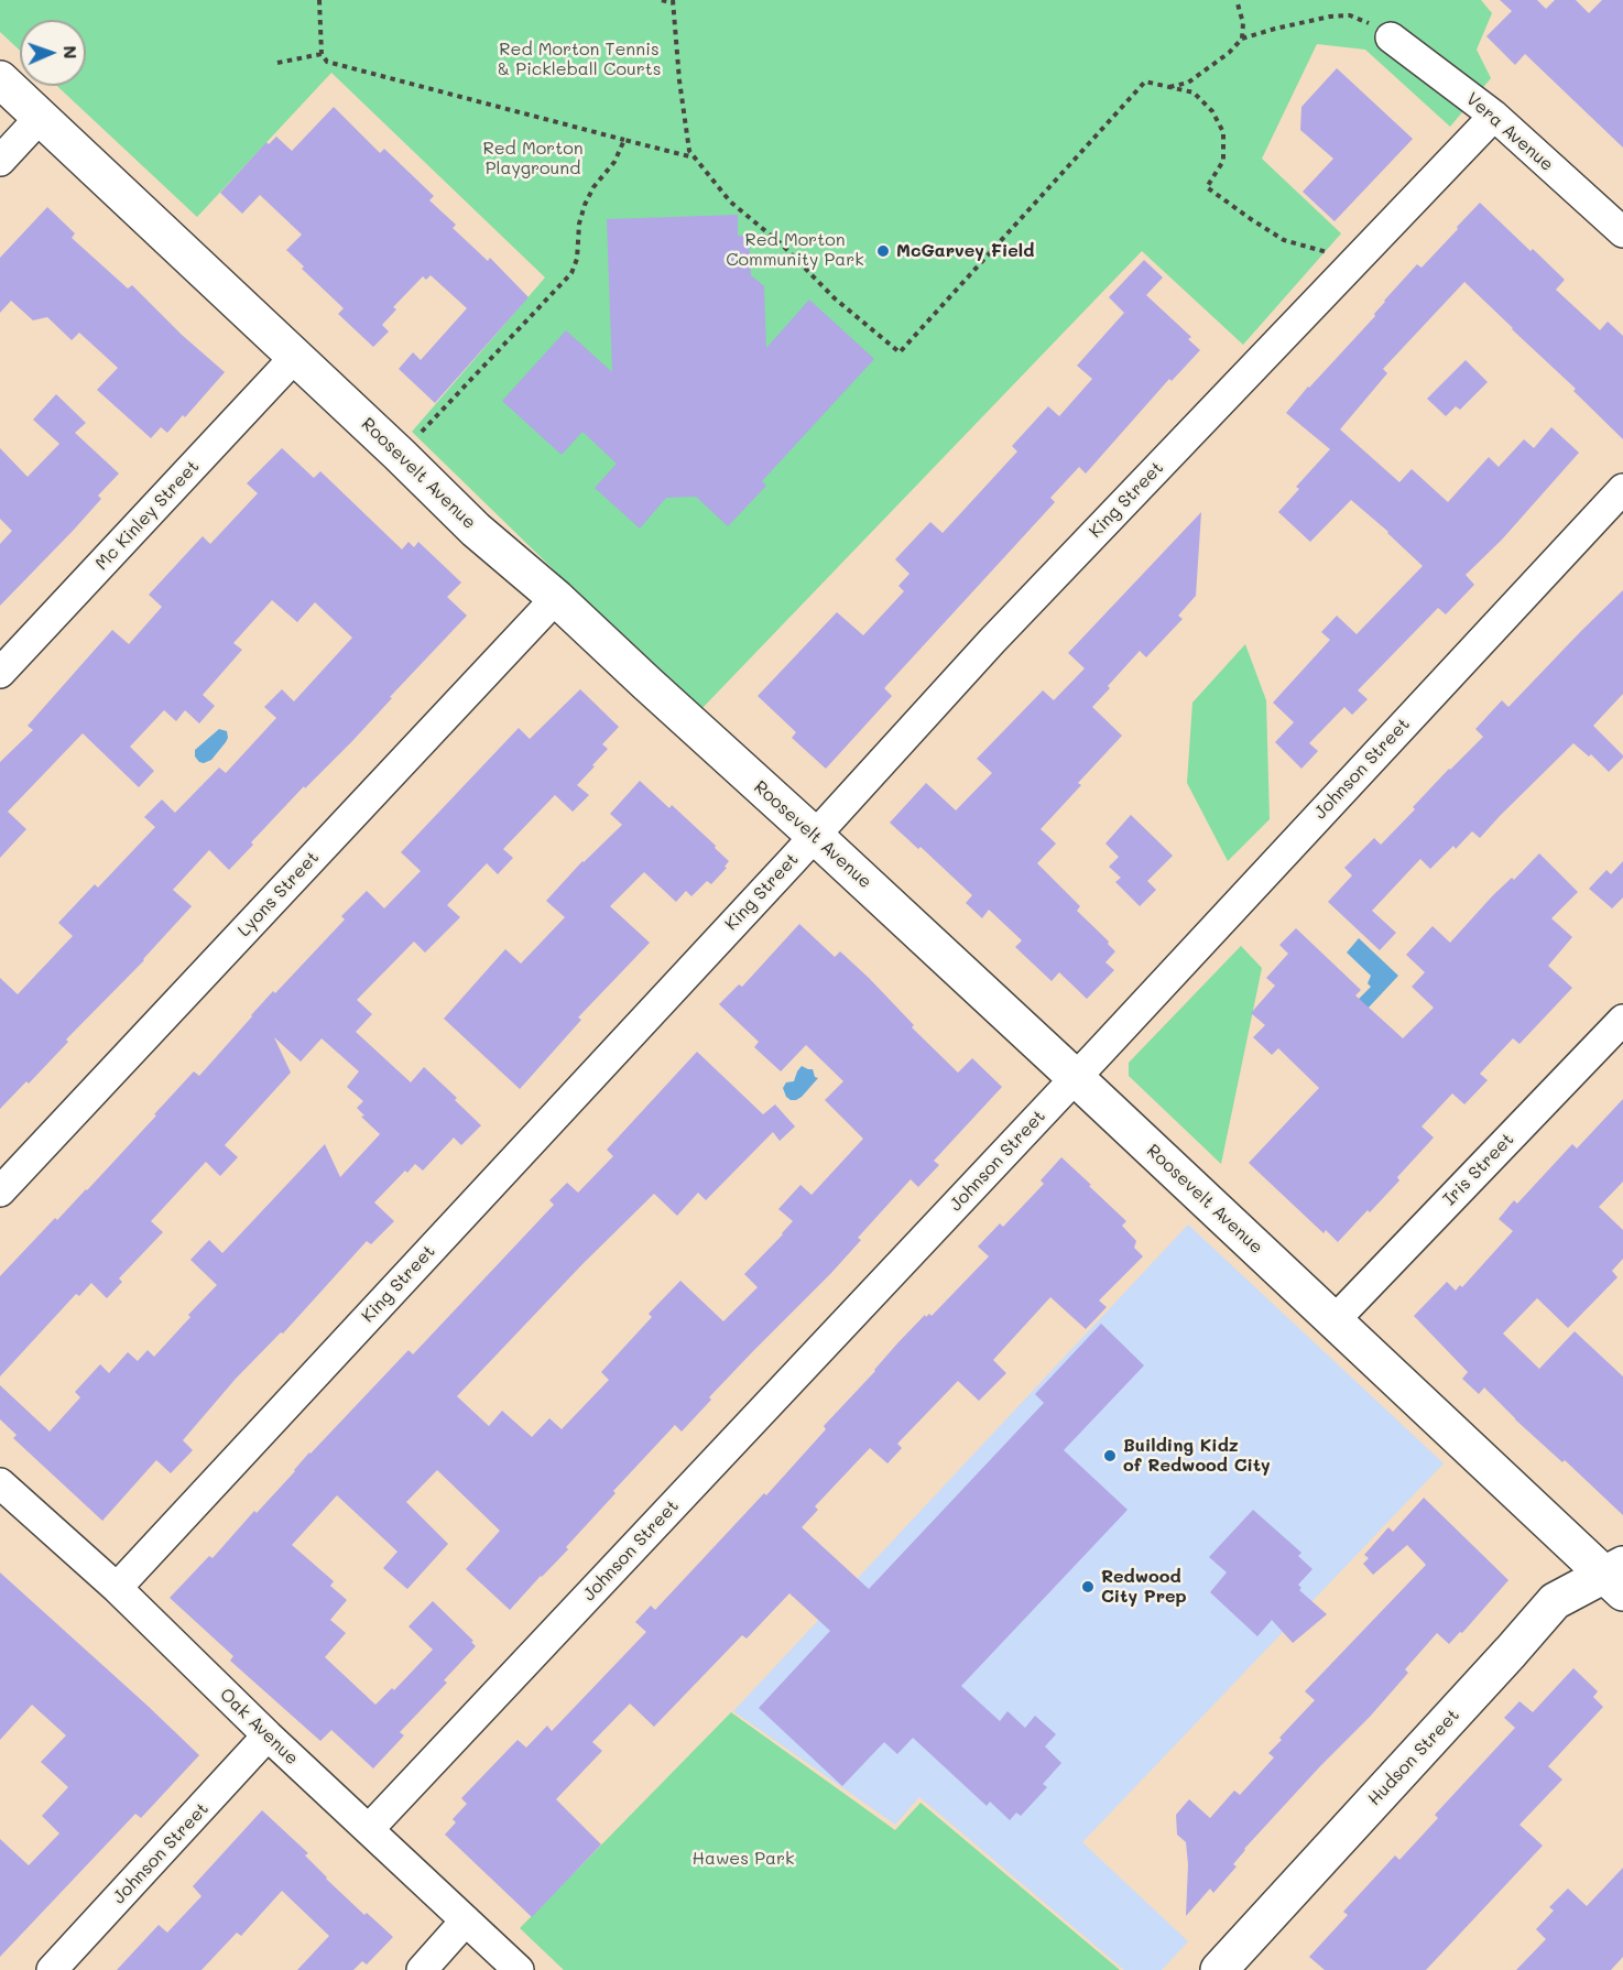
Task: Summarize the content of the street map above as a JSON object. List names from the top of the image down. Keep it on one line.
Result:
{"streets":{"street":["Vera Avenue","Roosevelt Avenue","King Street","Mc Kinley Street","Johnson Street","Lyons Street","Iris Street","Oak Avenue","Hudson Street"]},"crossings":[["Vera Avenue","King Street"],["Roosevelt Avenue","King Street"],["Roosevelt Avenue","Mc Kinley Street"],["Roosevelt Avenue","Johnson Street"],["Roosevelt Avenue","Lyons Street"],["Roosevelt Avenue","Iris Street"],["Roosevelt Avenue","Hudson Street"],["King Street","Oak Avenue"],["Johnson Street","Oak Avenue"]],"parks":["Red Morton Tennis & Pickleball Courts","Red Morton Playground","Red Morton Community Park","Hawes Park"],"places":["McGarvey Field","Building Kidz of Redwood City","Redwood City Prep"],"north":"right"}
